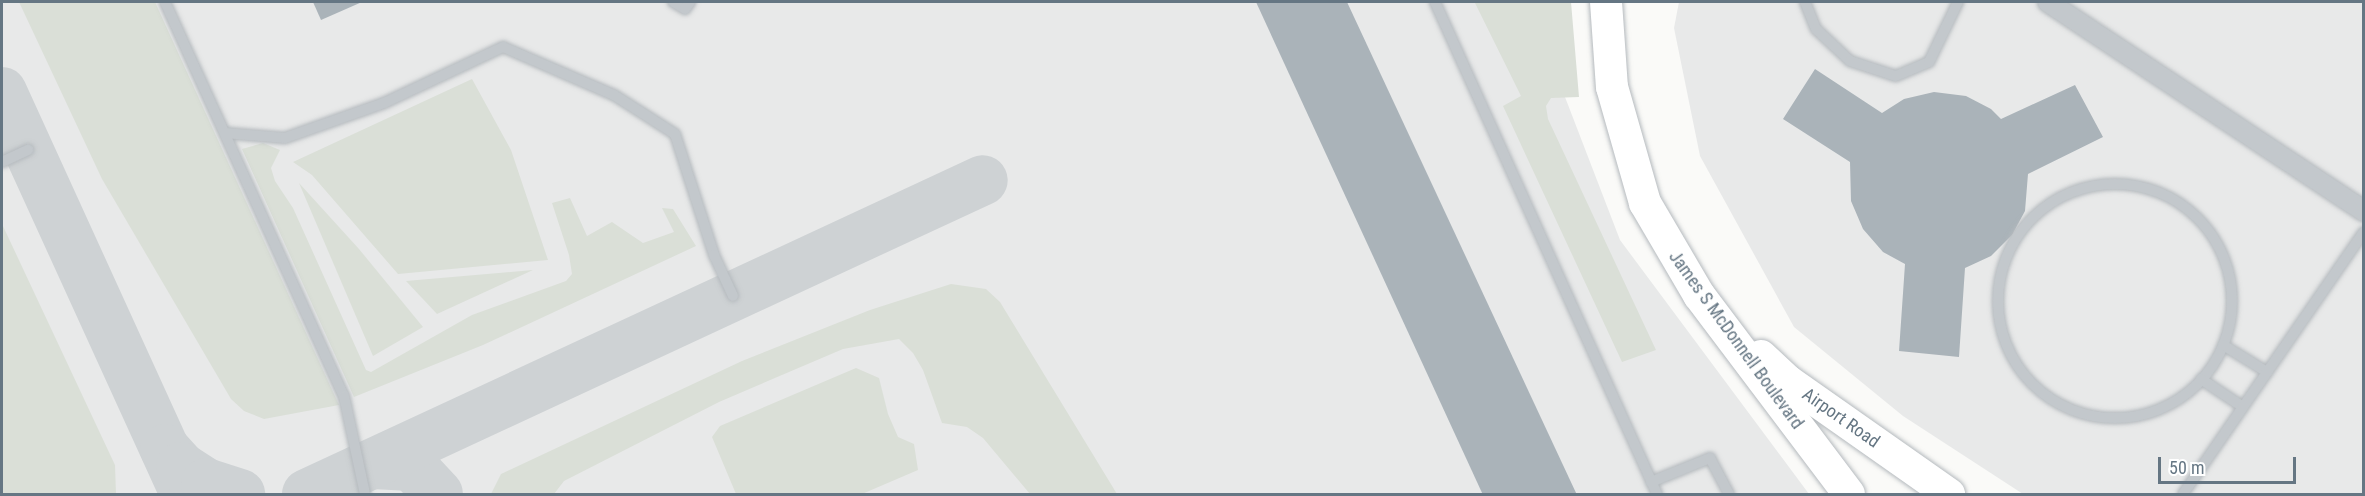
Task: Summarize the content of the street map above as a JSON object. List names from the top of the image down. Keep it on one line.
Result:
{"streets":{"main road":["James S McDonnell Boulevard","Airport Road"]},"crossings":[["James S McDonnell Boulevard","Airport Road"]],"scale_bar":"50 m"}
